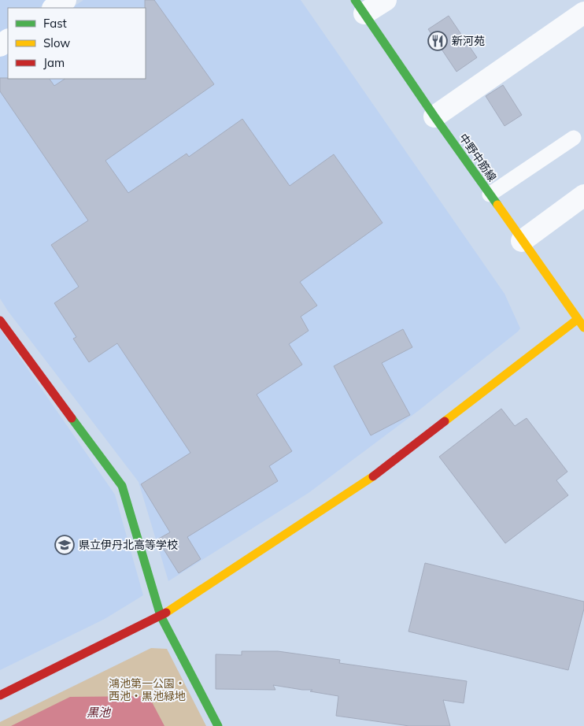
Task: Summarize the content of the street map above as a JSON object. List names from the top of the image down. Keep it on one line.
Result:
{"streets":{"street":["中野中筋線"]},"water":["黒池"],"parks":["鴻池第一公園・ 西池・黒池緑地"],"places":{"restaurant":["新河苑"],"school or university":["県立伊丹北高等学校"]},"legend":["Fast","Slow","Jam"]}
